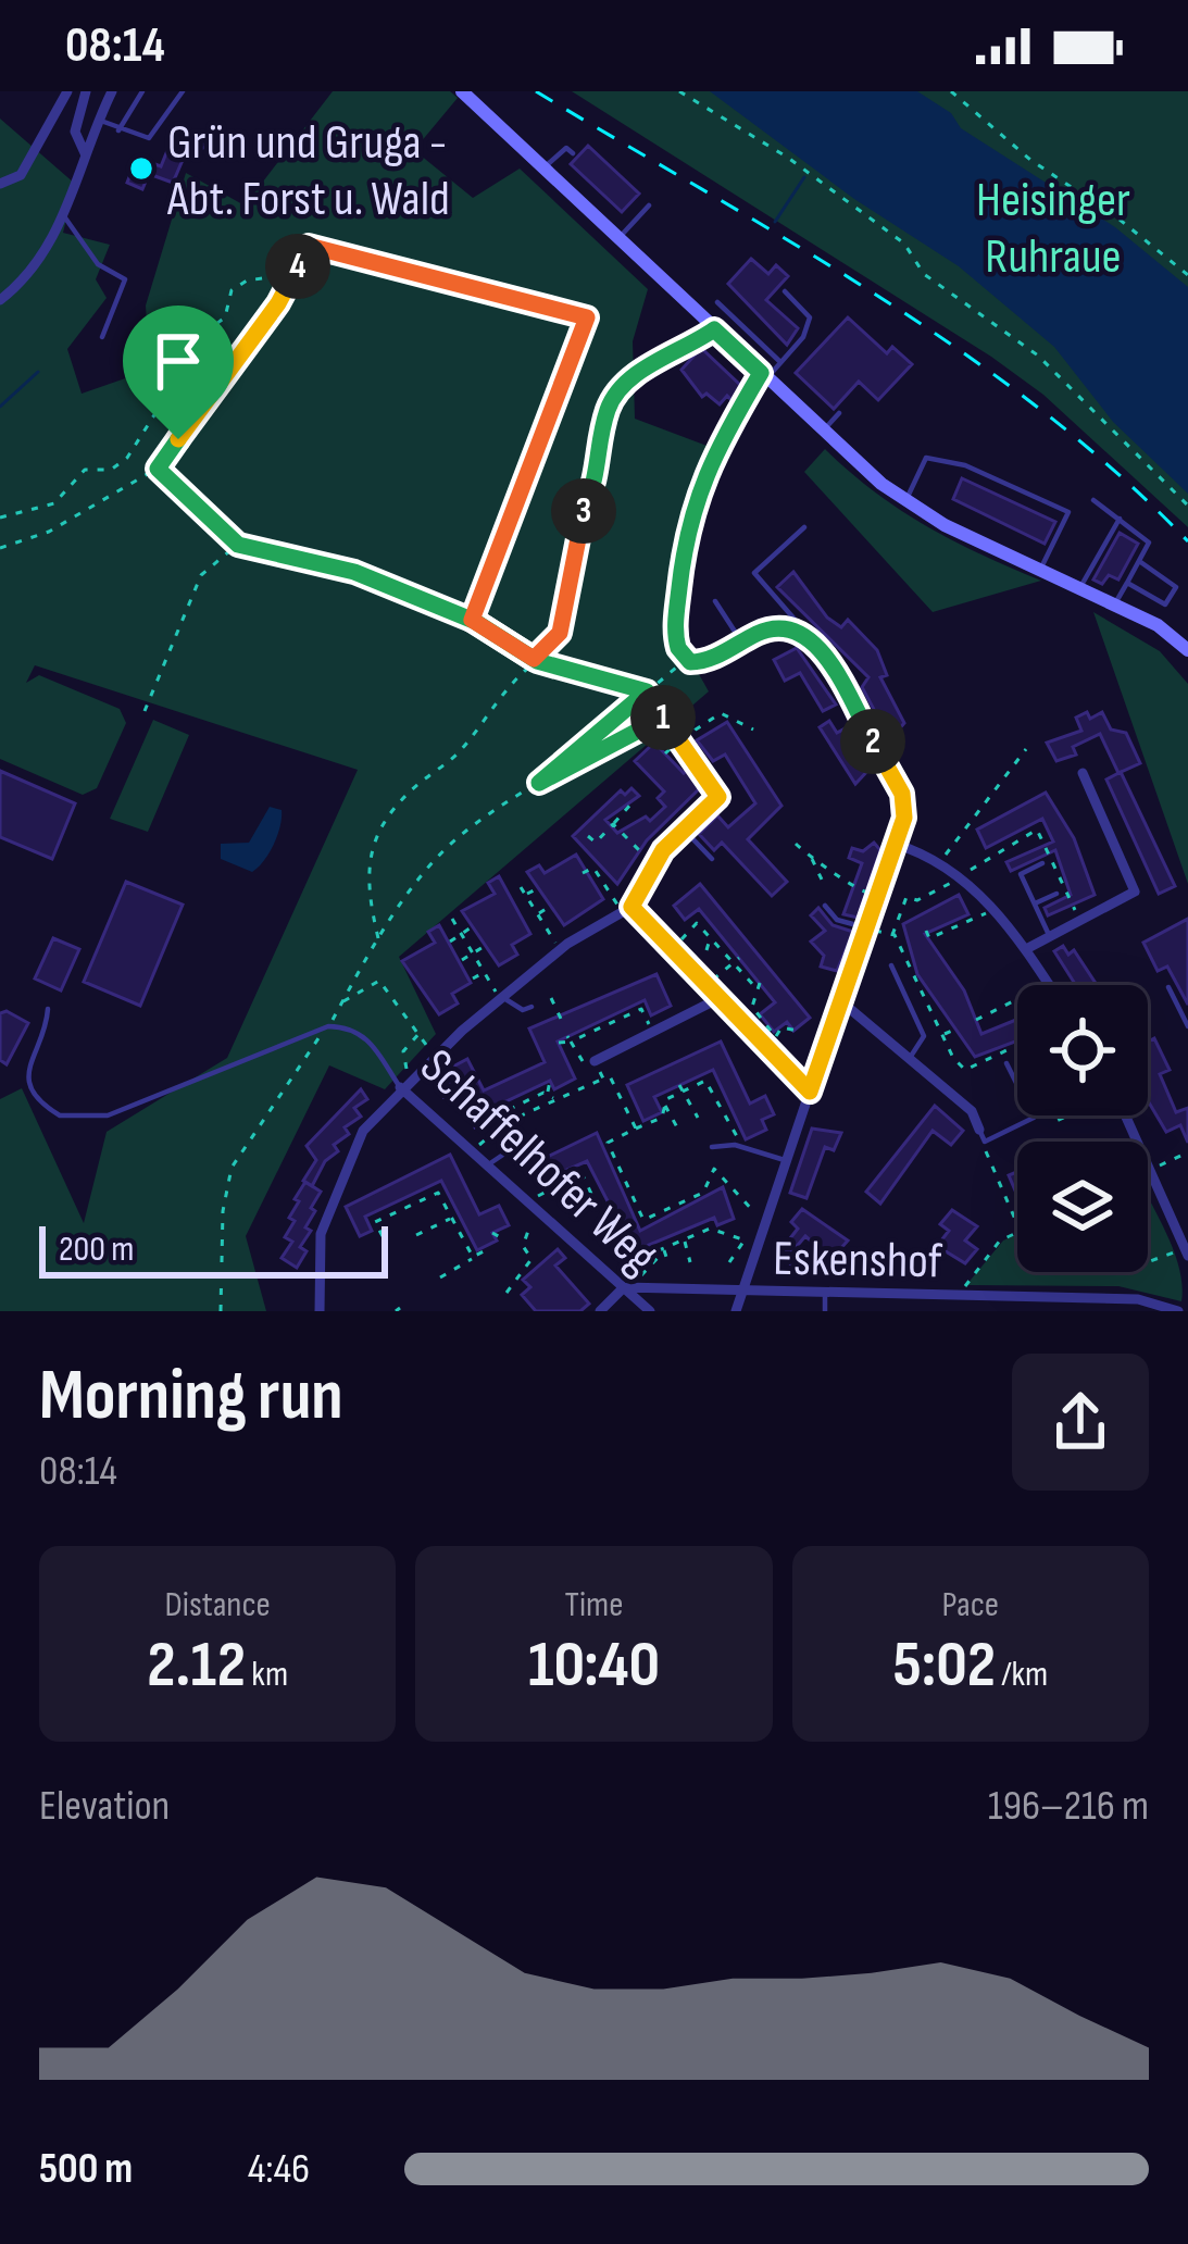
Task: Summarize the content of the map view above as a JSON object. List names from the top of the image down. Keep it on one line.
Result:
{"streets":{"street":["Schaffelhofer Weg","Eskenshof"]},"crossings":[["Schaffelhofer Weg","Eskenshof"]],"parks":["Heisinger Ruhraue"],"places":["Grün und Gruga - Abt. Forst u. Wald"],"scale_bar":"200 m","page":{"status":"08:14","pins":["4","3","1","2"],"scale":"200 m","heading":["Morning run","08:14"],"stats":[["Distance","2.12 km"],["Time","10:40"],["Pace","5:02 /km"]],"chart":["Elevation","196–216 m"],"list":[{"name":"500 m","note":"4:46"}]}}
